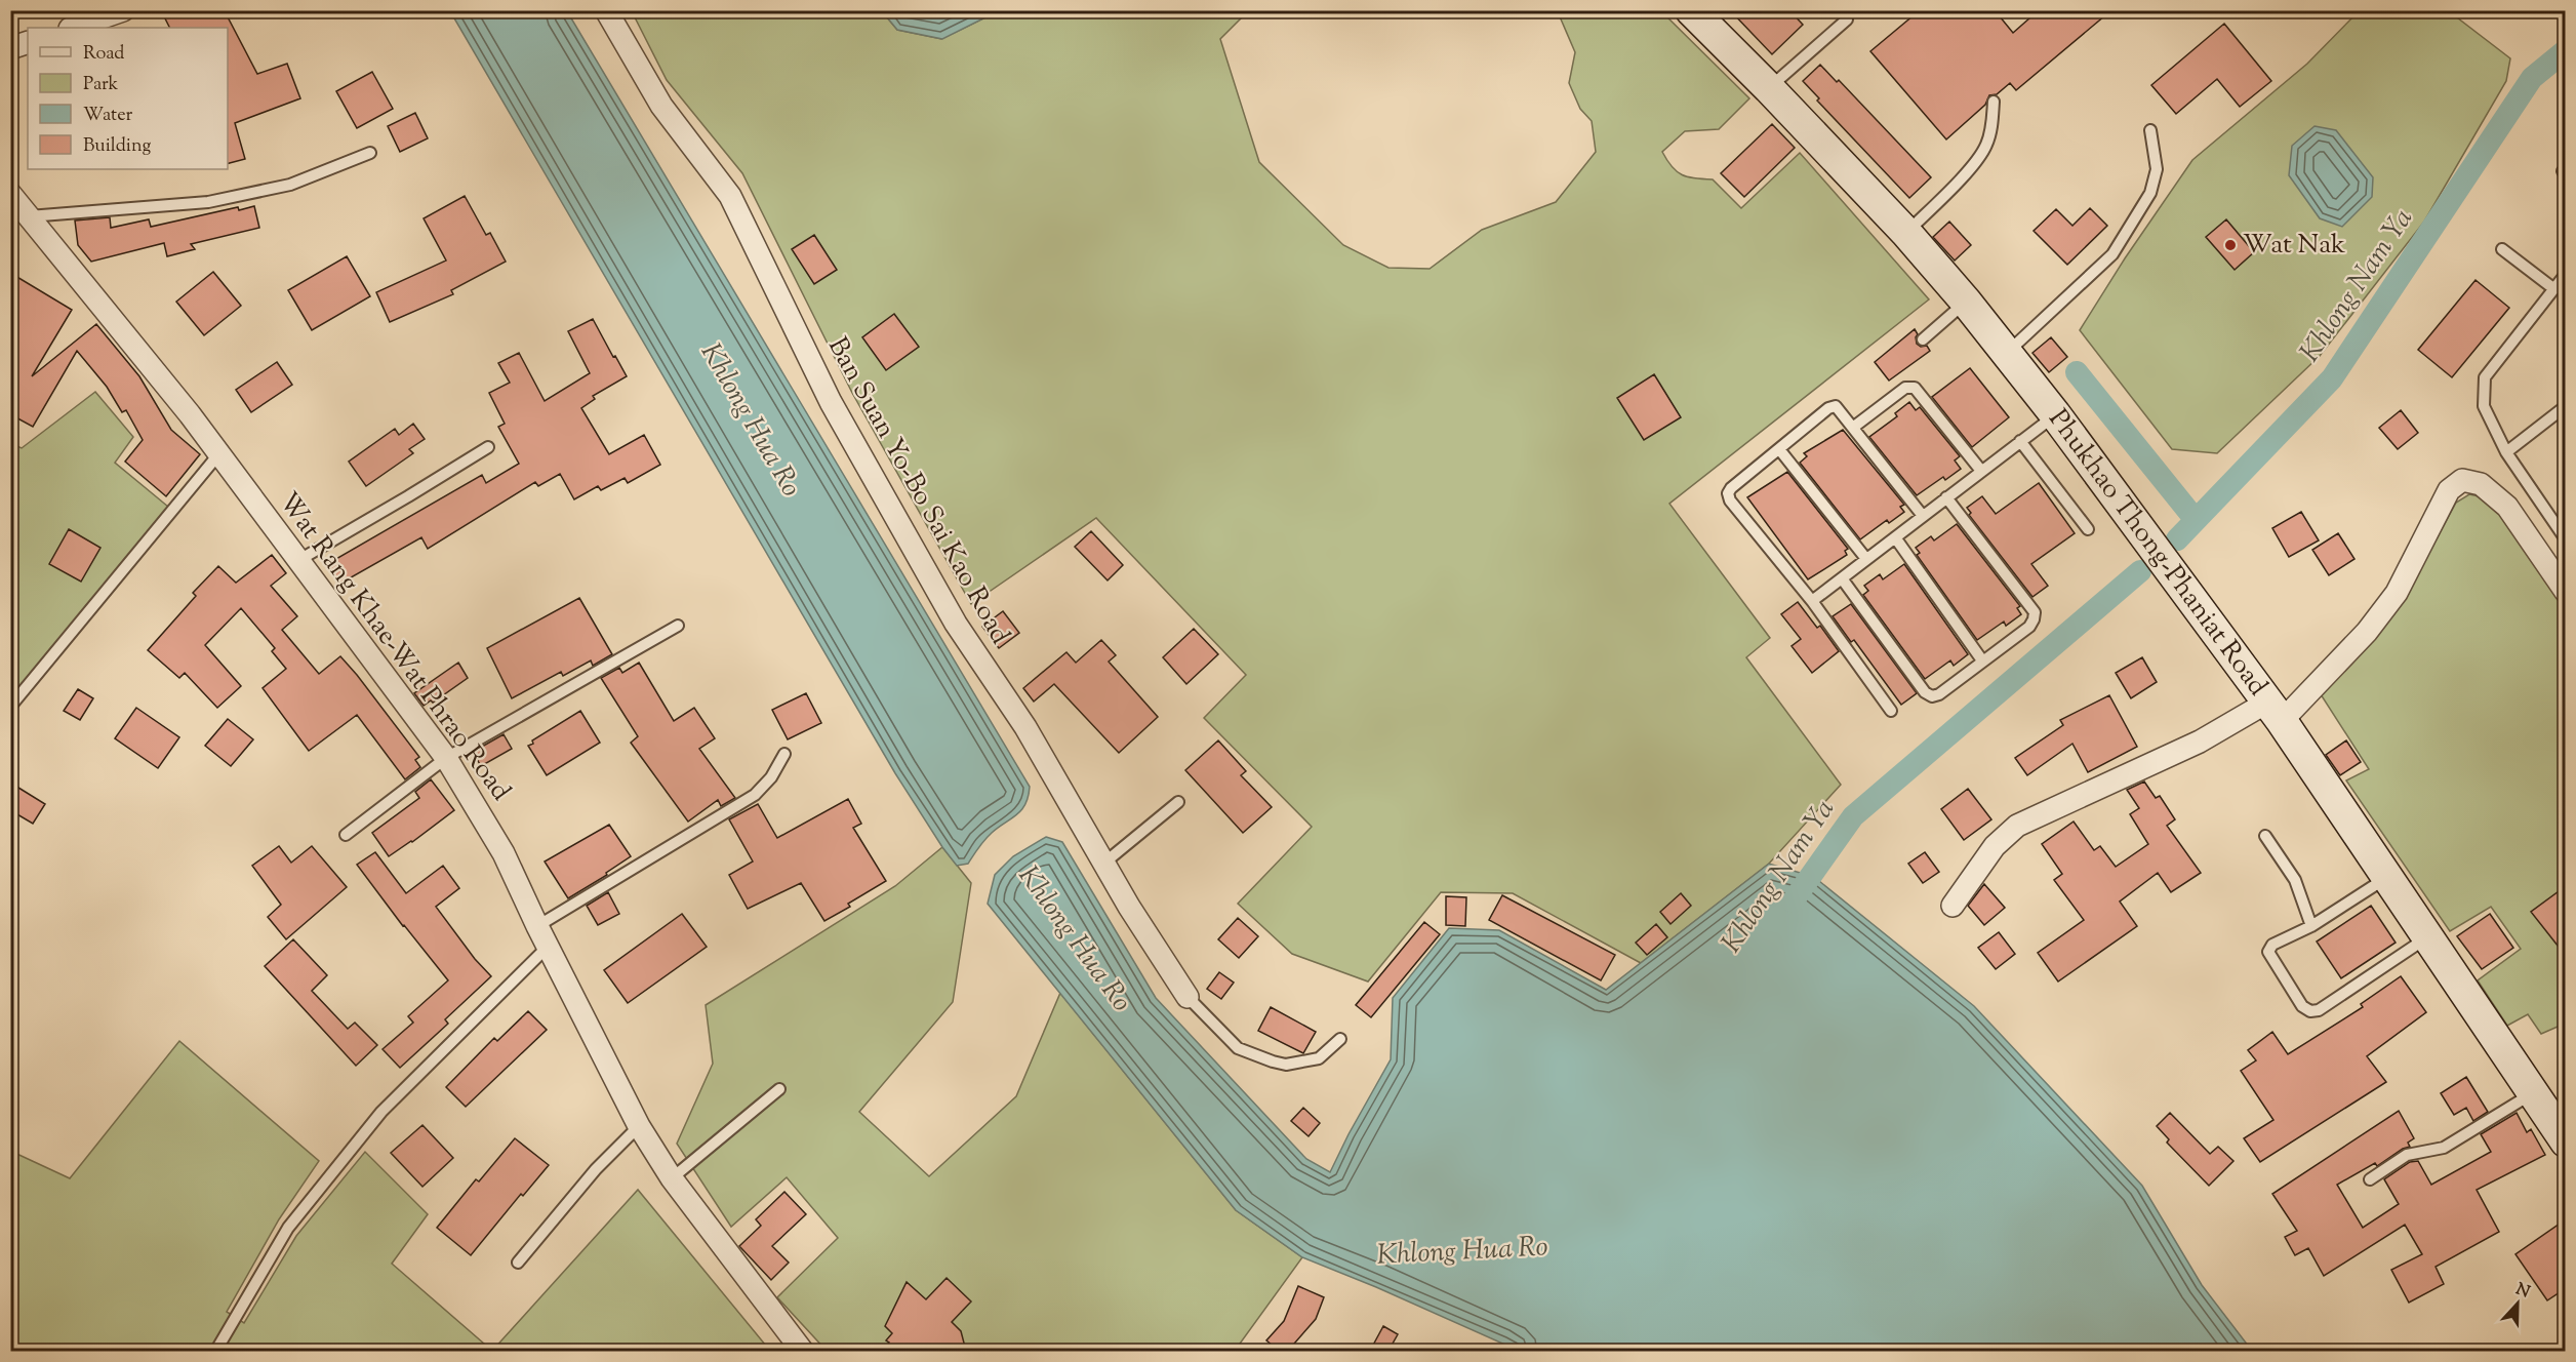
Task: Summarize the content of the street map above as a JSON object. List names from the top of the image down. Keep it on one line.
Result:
{"streets":{"main road":["Phukhao Thong-Phaniat Road"],"street":["Ban Suan Yo-Bo Sai Kao Road","Wat Rang Khae-Wat Phrao Road"]},"water":["Khlong Nam Ya","Khlong Hua Ro"],"places":["Wat Nak"],"legend":["Road","Park","Water","Building"],"north":"top"}
